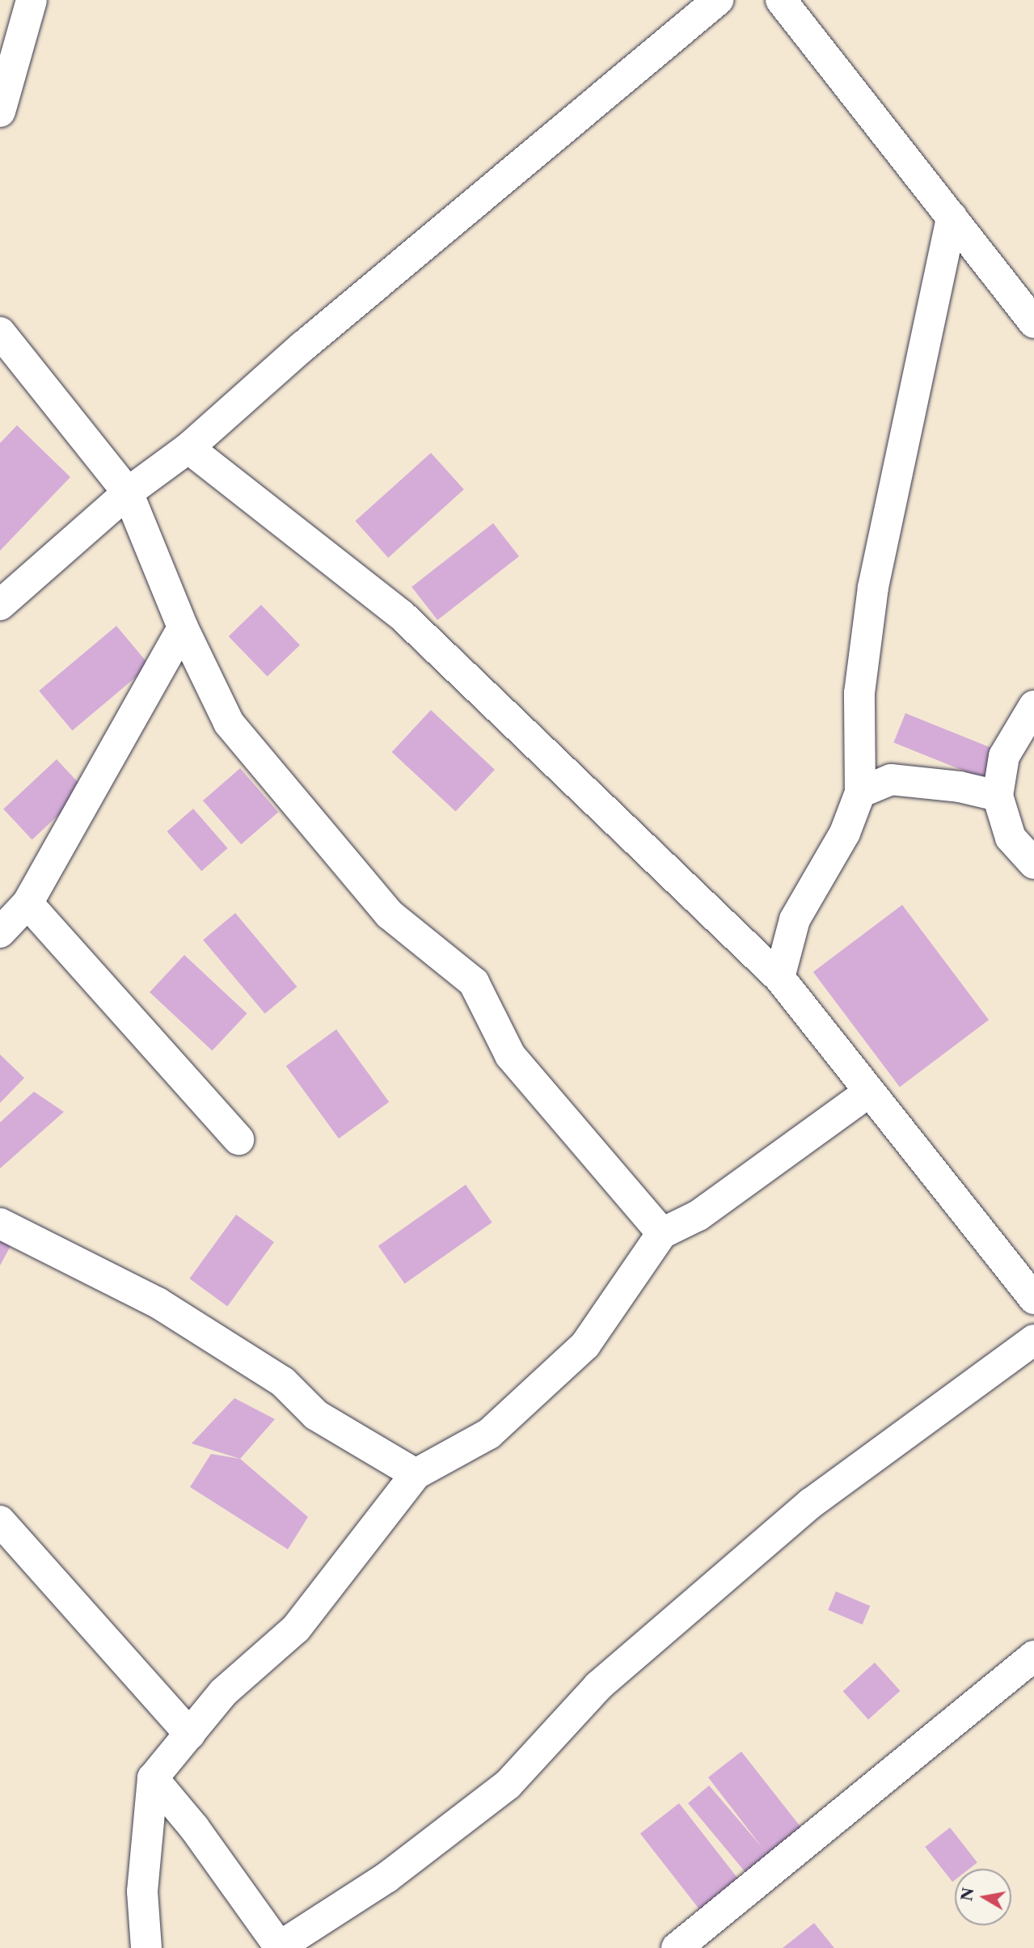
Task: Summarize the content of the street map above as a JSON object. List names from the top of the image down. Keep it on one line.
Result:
{"north":"left"}
